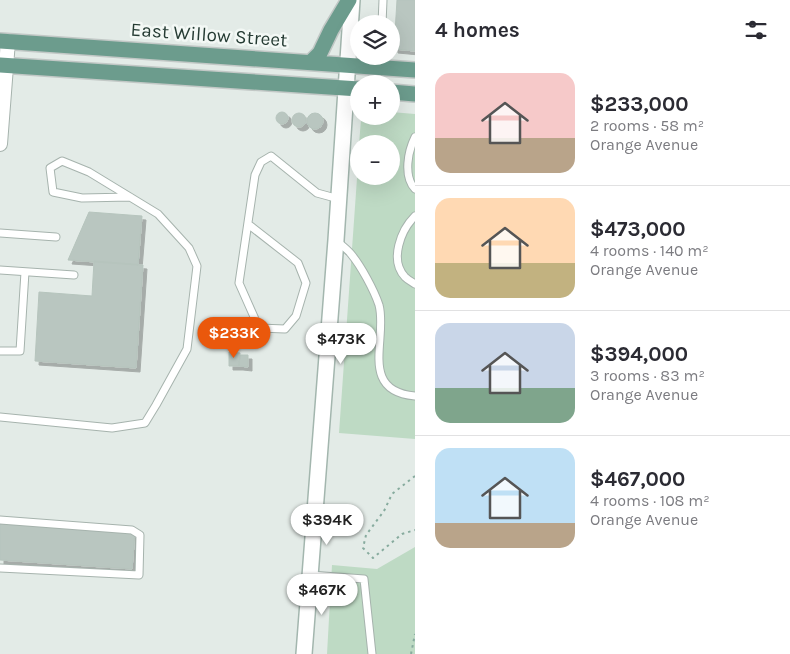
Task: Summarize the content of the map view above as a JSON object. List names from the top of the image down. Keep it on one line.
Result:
{"streets":{"main road":["East Willow Street"]},"page":{"heading":"4 homes","map_buttons":["+","−"],"list":[{"name":"$233,000","note":"2 rooms · 58 m² · Orange Avenue"},{"name":"$473,000","note":"4 rooms · 140 m² · Orange Avenue"},{"name":"$394,000","note":"3 rooms · 83 m² · Orange Avenue"},{"name":"$467,000","note":"4 rooms · 108 m² · Orange Avenue"}],"price":["$233K","$473K","$394K","$467K"]}}
